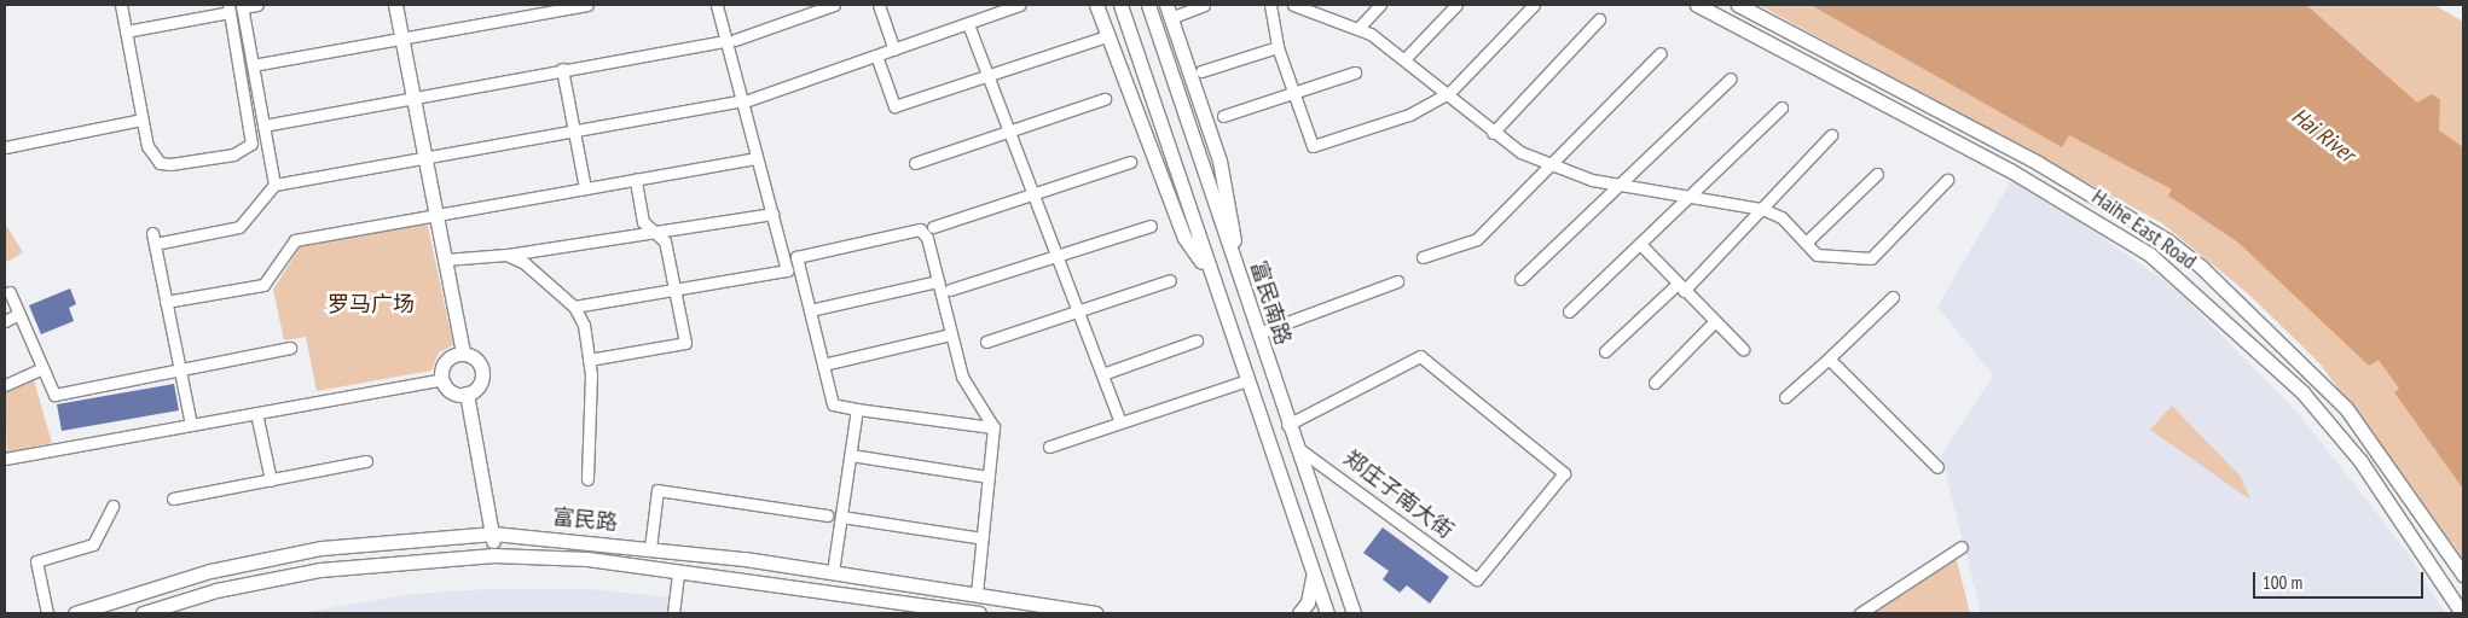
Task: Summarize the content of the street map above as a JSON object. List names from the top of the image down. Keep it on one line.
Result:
{"streets":{"main road":["Haihe East Road","富民南路","富民路"],"street":["郑庄子南大街"]},"crossings":[["富民南路","郑庄子南大街"]],"water":["Hai River"],"parks":["罗马广场"],"scale_bar":"100 m"}
